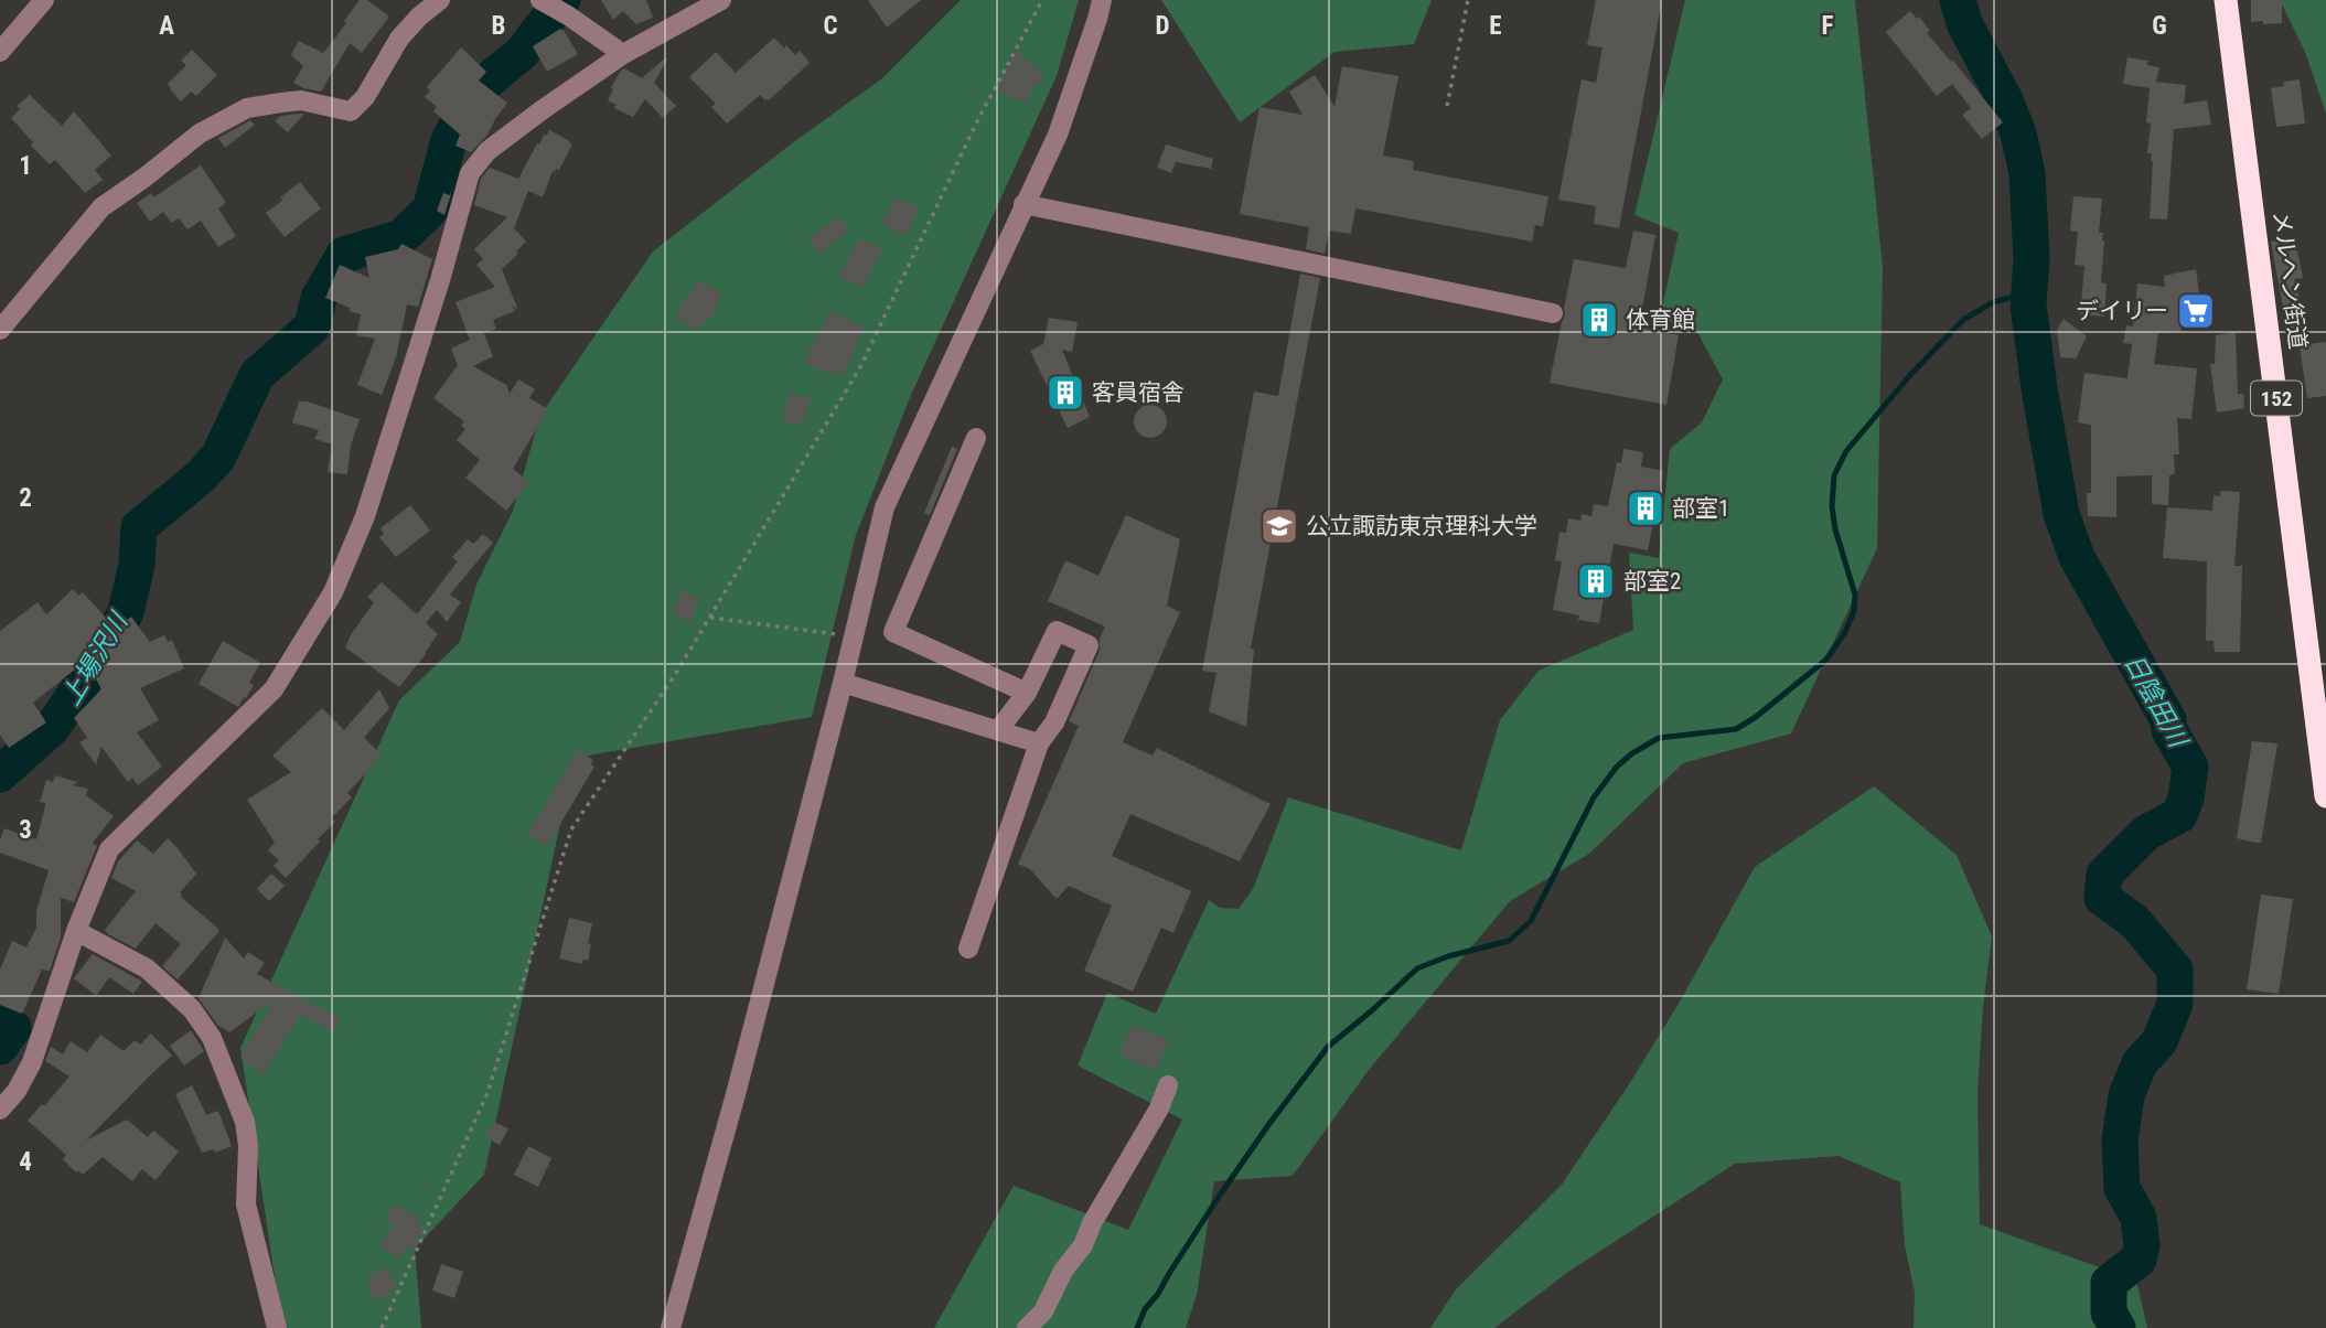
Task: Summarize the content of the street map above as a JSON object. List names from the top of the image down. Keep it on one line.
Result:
{"streets":{"highway":["メルヘン街道","152"]},"water":["上場沢川","日陰田川"],"places":{"supermarket":["デイリー"],"building":["体育館","客員宿舎","部室1","部室2"],"school or university":["公立諏訪東京理科大学"]},"grid":{"columns":["A","B","C","D","E","F","G"],"rows":["1","2","3","4"]}}
